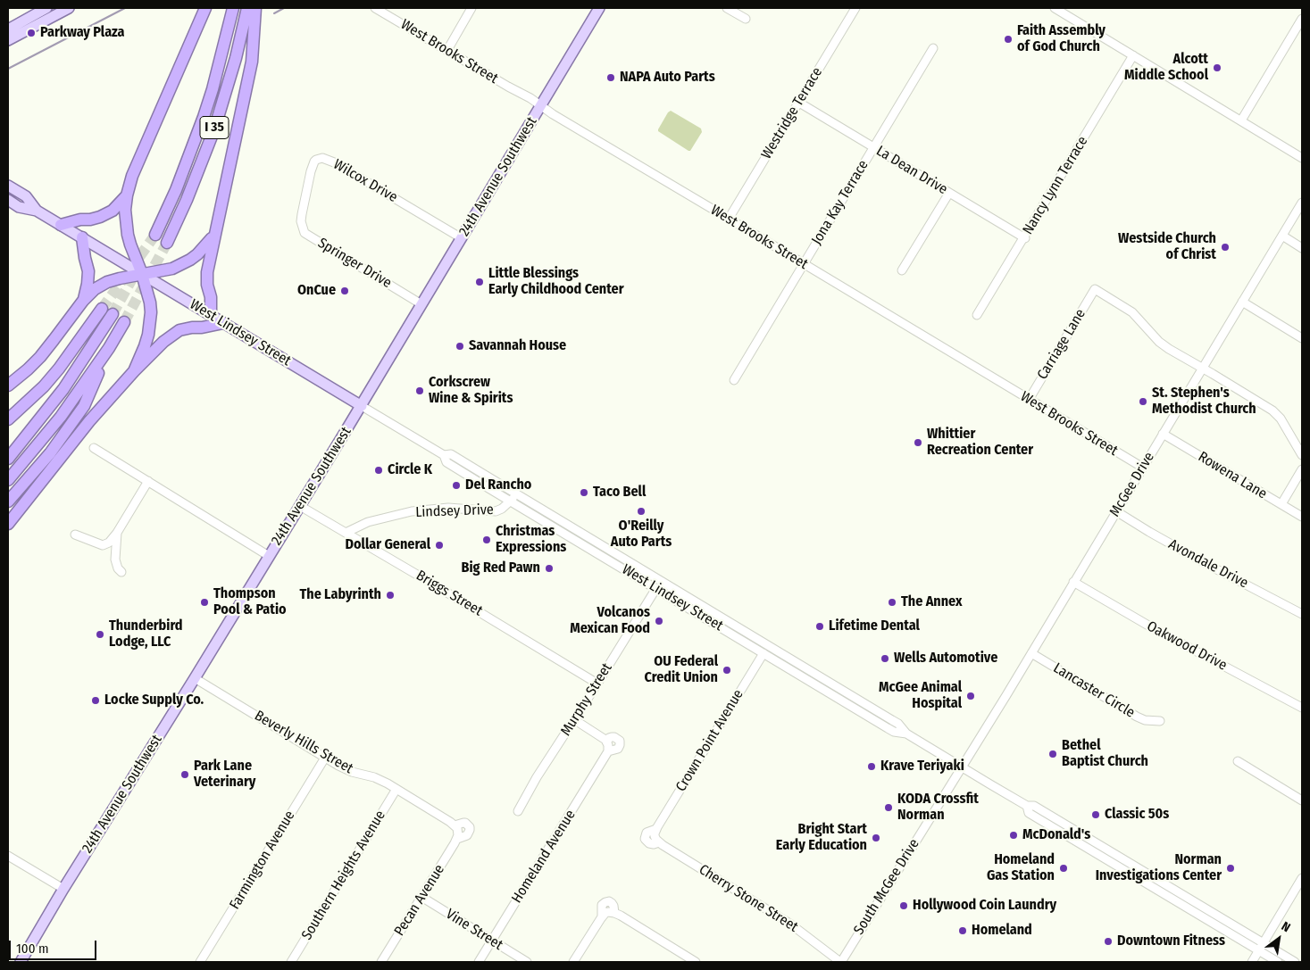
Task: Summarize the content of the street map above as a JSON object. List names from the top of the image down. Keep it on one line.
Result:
{"streets":{"highway":["I 35"],"main road":["24th Avenue Southwest","West Lindsey Street"],"street":["West Brooks Street","Westridge Terrace","La Dean Drive","Wilcox Drive","Nancy Lynn Terrace","Jona Kay Terrace","Springer Drive","Carriage Lane","Rowena Lane","McGee Drive","Lindsey Drive","Avondale Drive","Briggs Street","Oakwood Drive","Lancaster Circle","Murphy Street","Crown Point Avenue","Beverly Hills Street","Homeland Avenue","Farmington Avenue","Southern Heights Avenue","South McGee Drive","Cherry Stone Street","Pecan Avenue","Vine Street"]},"crossings":[["West Brooks Street","Westridge Terrace"],["West Brooks Street","24th Avenue Southwest"],["West Brooks Street","Jona Kay Terrace"],["West Brooks Street","Carriage Lane"],["West Brooks Street","McGee Drive"],["Westridge Terrace","La Dean Drive"],["La Dean Drive","Nancy Lynn Terrace"],["La Dean Drive","Jona Kay Terrace"],["24th Avenue Southwest","Wilcox Drive"],["24th Avenue Southwest","Springer Drive"],["24th Avenue Southwest","West Lindsey Street"],["24th Avenue Southwest","Briggs Street"],["24th Avenue Southwest","Beverly Hills Street"],["Wilcox Drive","Springer Drive"],["West Lindsey Street","McGee Drive"],["West Lindsey Street","Lindsey Drive"],["West Lindsey Street","Murphy Street"],["West Lindsey Street","Crown Point Avenue"],["West Lindsey Street","South McGee Drive"],["Carriage Lane","McGee Drive"],["Rowena Lane","McGee Drive"],["McGee Drive","Avondale Drive"],["McGee Drive","Oakwood Drive"],["McGee Drive","Lancaster Circle"],["McGee Drive","South McGee Drive"],["Lindsey Drive","Briggs Street"],["Briggs Street","Murphy Street"],["Murphy Street","Homeland Avenue"],["Crown Point Avenue","Cherry Stone Street"],["Beverly Hills Street","Farmington Avenue"],["Beverly Hills Street","Southern Heights Avenue"],["Beverly Hills Street","Pecan Avenue"],["Homeland Avenue","Vine Street"],["South McGee Drive","Cherry Stone Street"],["Pecan Avenue","Vine Street"]],"places":["Parkway Plaza","Faith Assembly of God Church","Alcott Middle School","NAPA Auto Parts","Westside Church of Christ","Little Blessings Early Childhood Center","OnCue","Savannah House","Corkscrew Wine & Spirits","St. Stephen's Methodist Church","Whittier Recreation Center","Circle K","Del Rancho","Taco Bell","O'Reilly Auto Parts","Christmas Expressions","Dollar General","Big Red Pawn","The Labyrinth","Thompson Pool & Patio","The Annex","Volcanos Mexican Food","Lifetime Dental","Thunderbird Lodge, LLC","Wells Automotive","OU Federal Credit Union","McGee Animal Hospital","Locke Supply Co.","Bethel Baptist Church","Krave Teriyaki","Park Lane Veterinary","KODA Crossfit Norman","Classic 50s","McDonald's","Bright Start Early Education","Homeland Gas Station","Norman Investigations Center","Hollywood Coin Laundry","Homeland","Downtown Fitness"],"scale_bar":"100 m","north":"top right"}
